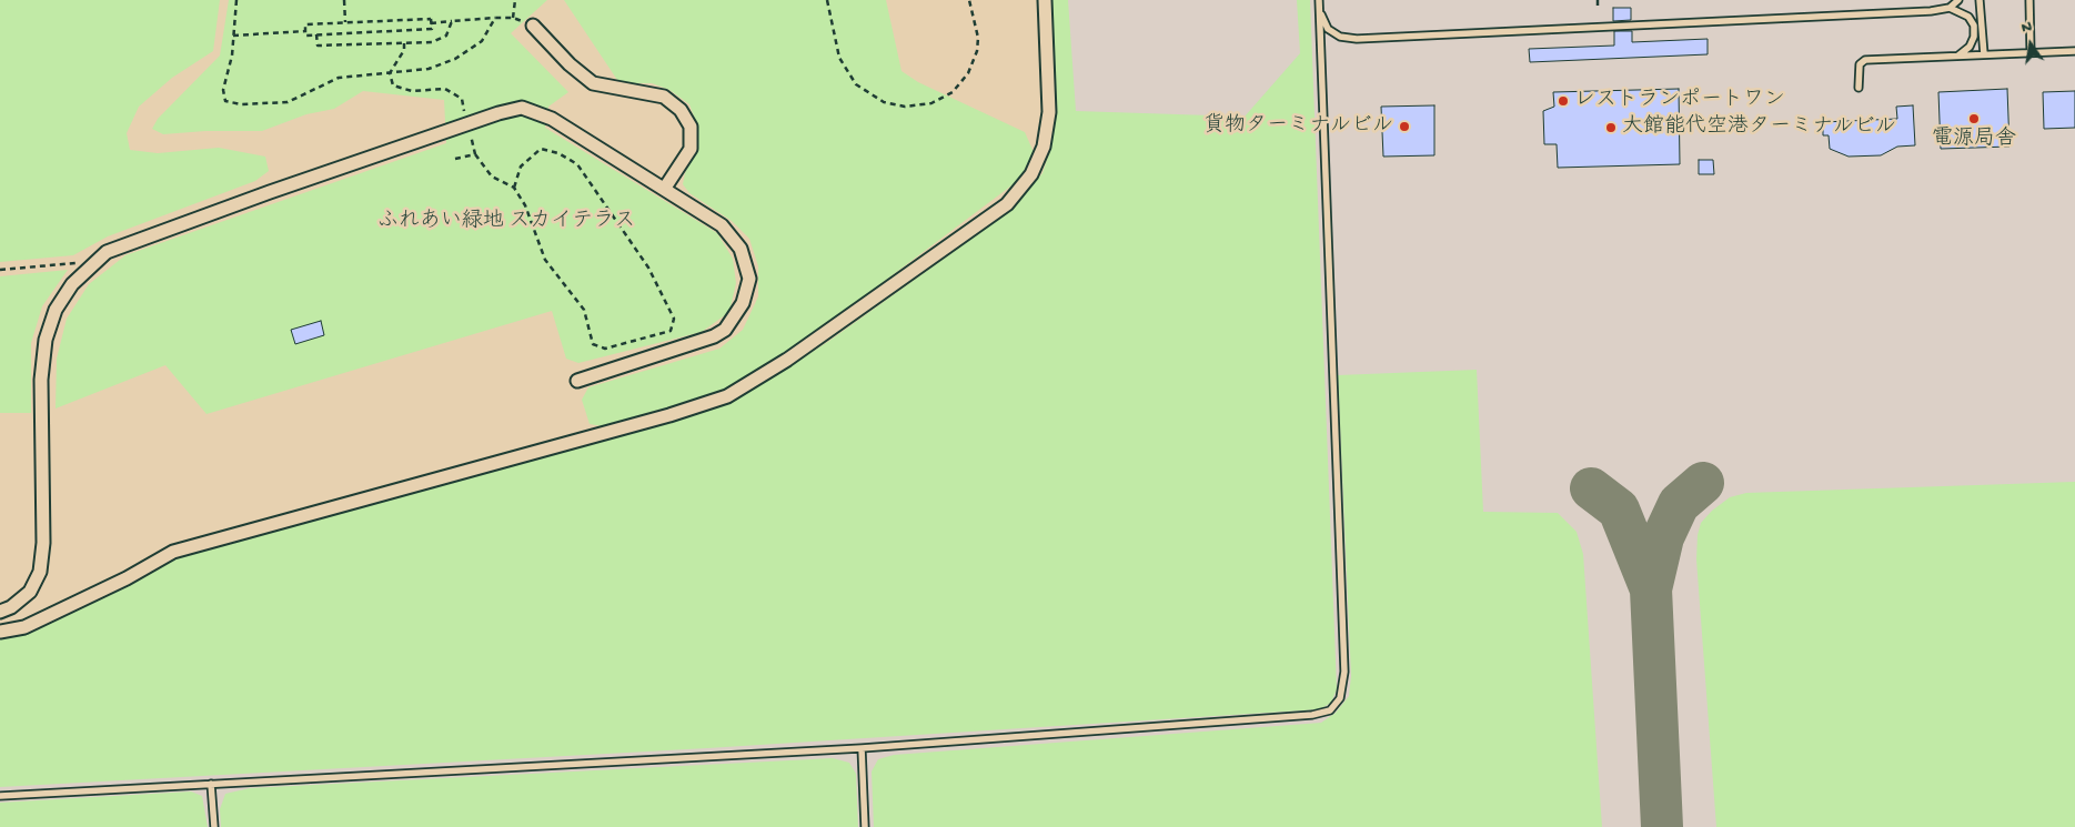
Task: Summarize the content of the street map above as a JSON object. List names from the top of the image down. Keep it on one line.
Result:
{"parks":["ふれあい緑地 スカイテラス"],"places":["レストランポートワン","電源局舎","貨物ターミナルビル","大館能代空港ターミナルビル"],"north":"top"}
